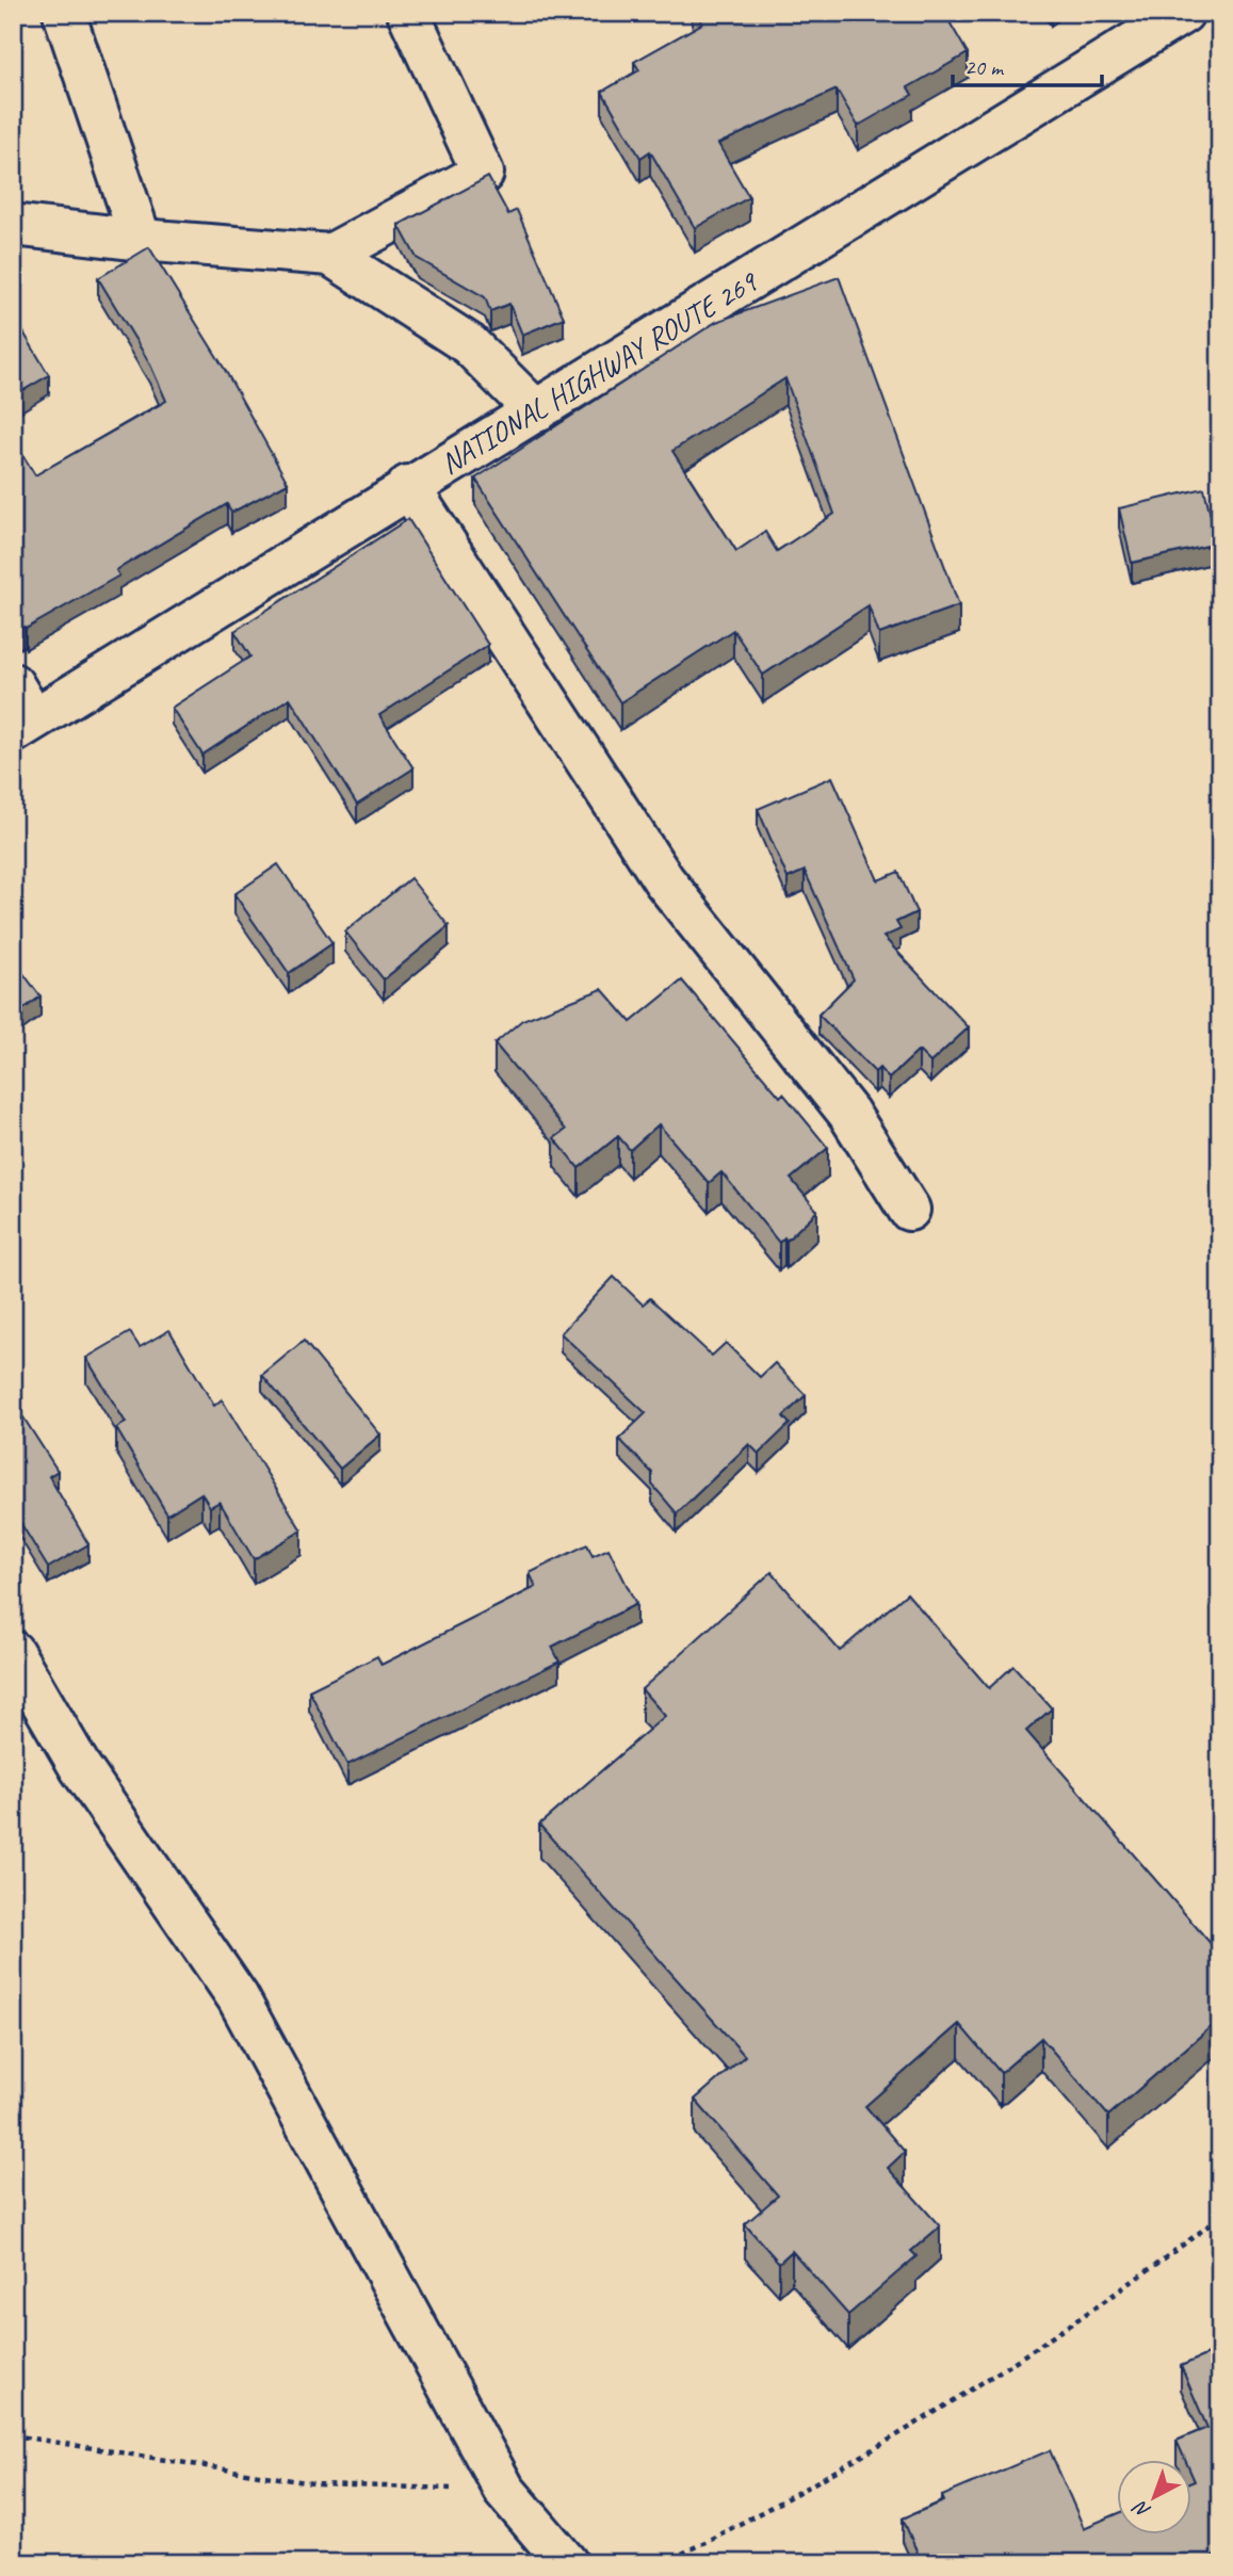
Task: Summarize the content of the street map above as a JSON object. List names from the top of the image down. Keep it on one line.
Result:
{"streets":{"main road":["NATIONAL HIGHWAY ROUTE 269"]},"scale_bar":"20 m","north":"bottom left"}
